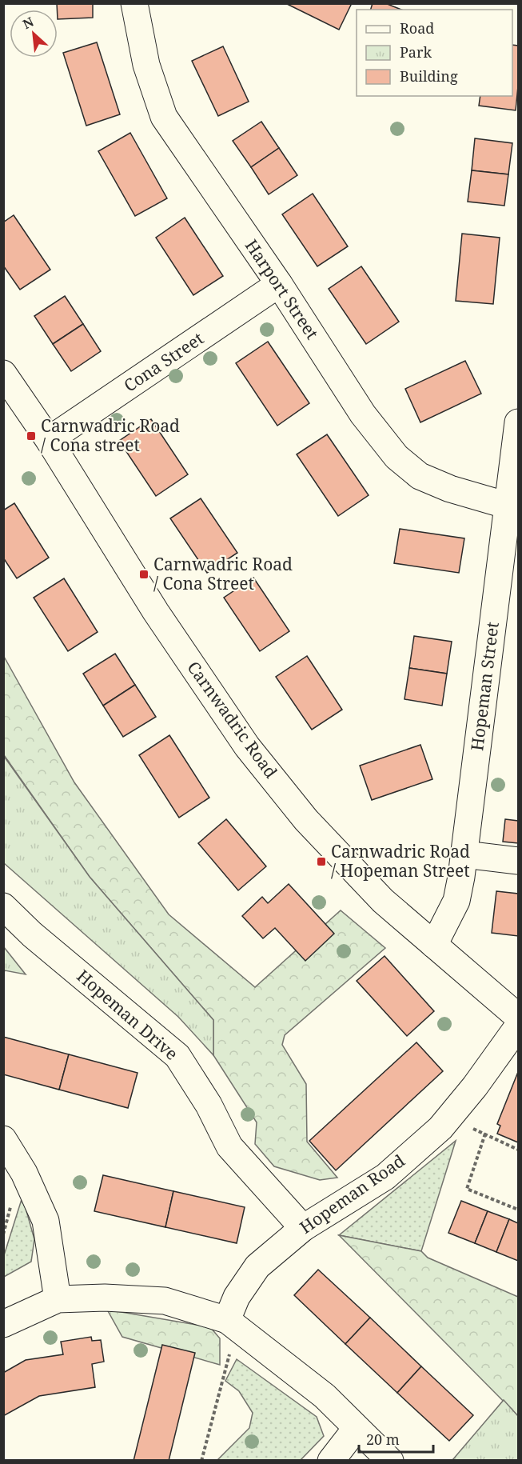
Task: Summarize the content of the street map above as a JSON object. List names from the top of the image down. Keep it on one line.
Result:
{"streets":{"street":["Harport Street","Cona Street","Hopeman Street","Carnwadric Road","Hopeman Drive","Hopeman Road"]},"crossings":[["Harport Street","Cona Street"],["Harport Street","Hopeman Street"],["Cona Street","Carnwadric Road"],["Hopeman Street","Carnwadric Road"],["Hopeman Drive","Hopeman Road"]],"places":{"transit":["Carnwadric Road / Cona street","Carnwadric Road / Cona Street","Carnwadric Road / Hopeman Street"]},"legend":["Road","Park","Building"],"scale_bar":"20 m","north":"top left"}
